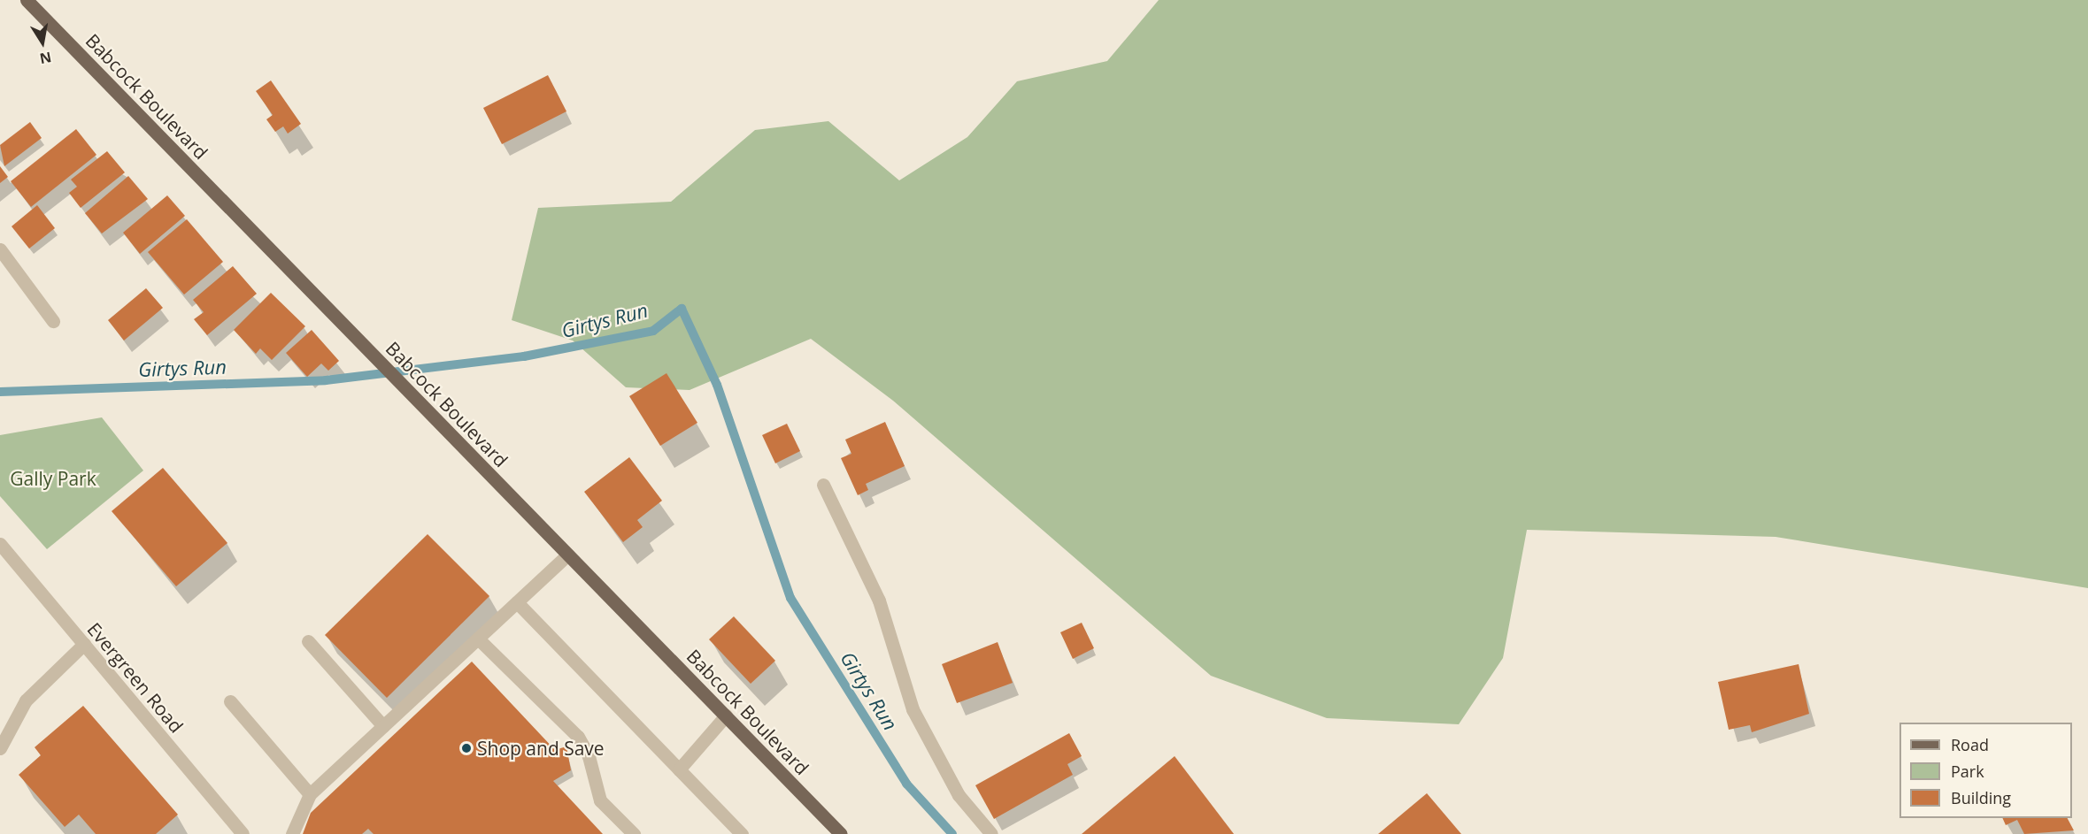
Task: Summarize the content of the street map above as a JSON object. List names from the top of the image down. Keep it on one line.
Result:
{"streets":{"main road":["Babcock Boulevard"],"street":["Evergreen Road"]},"water":["Girtys Run"],"parks":["Gally Park"],"places":["Shop and Save"],"legend":["Road","Park","Building"],"north":"bottom"}
